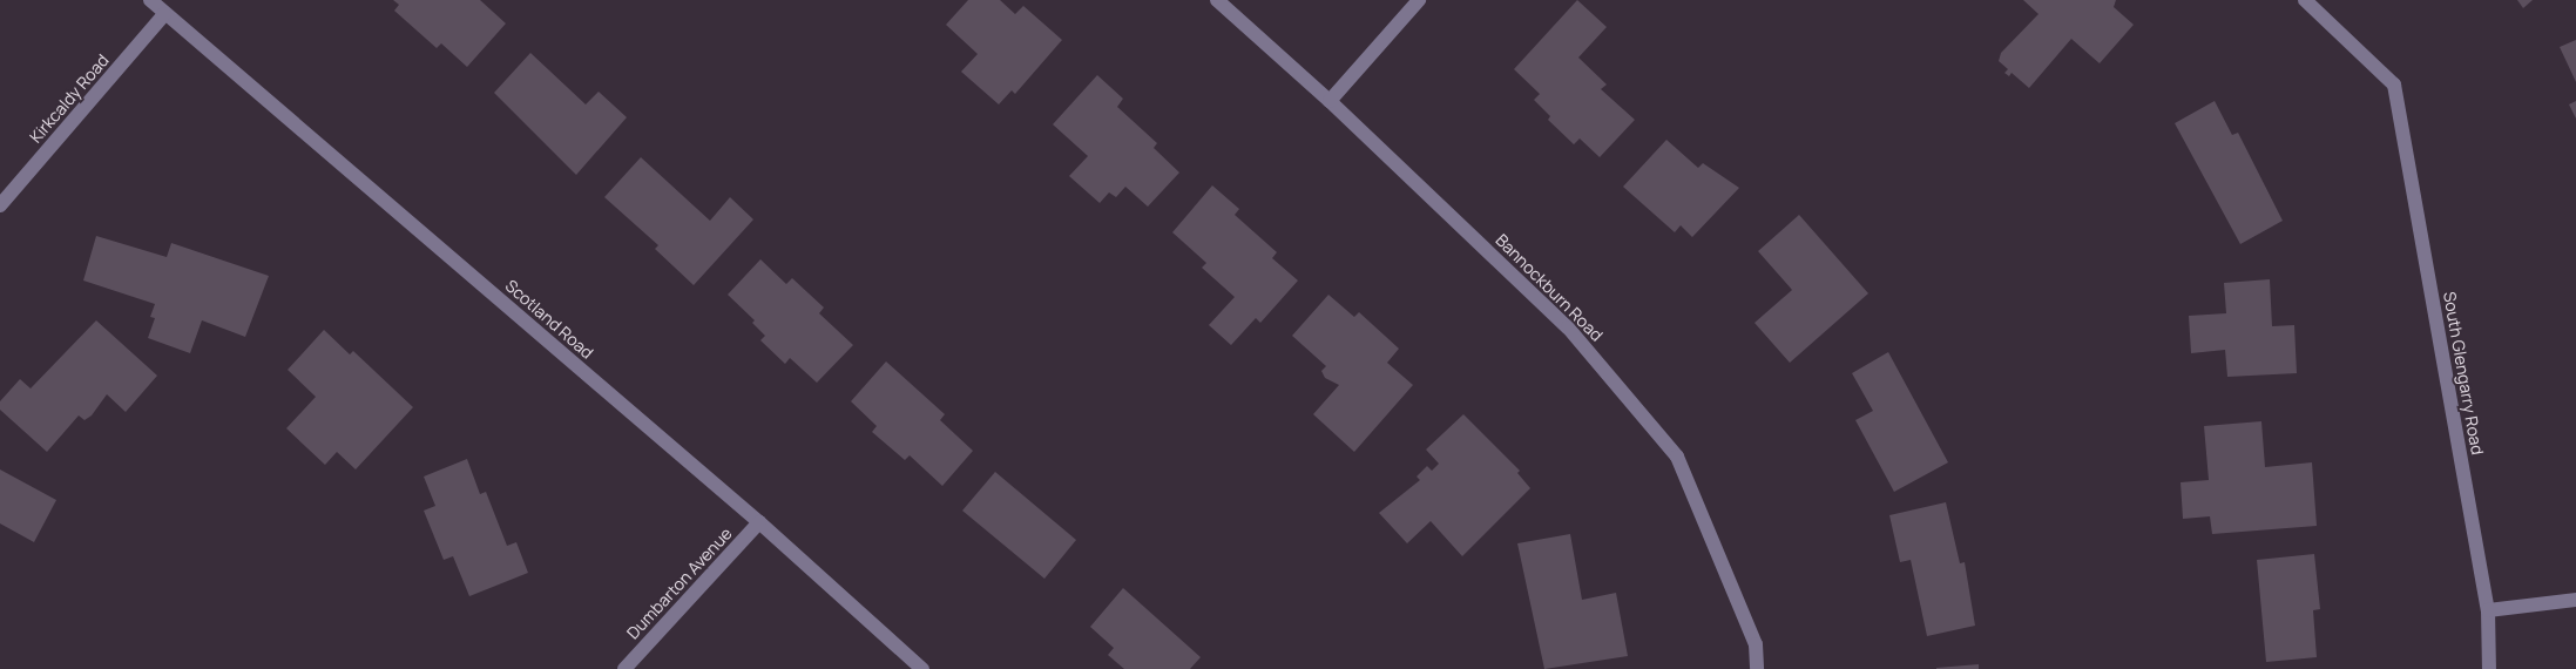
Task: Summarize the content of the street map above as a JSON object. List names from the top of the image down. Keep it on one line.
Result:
{"streets":{"street":["Kirkcaldy Road","Bannockburn Road","Scotland Road","South Glengarry Road","Dumbarton Avenue"]},"crossings":[["Kirkcaldy Road","Scotland Road"],["Scotland Road","Dumbarton Avenue"]]}
